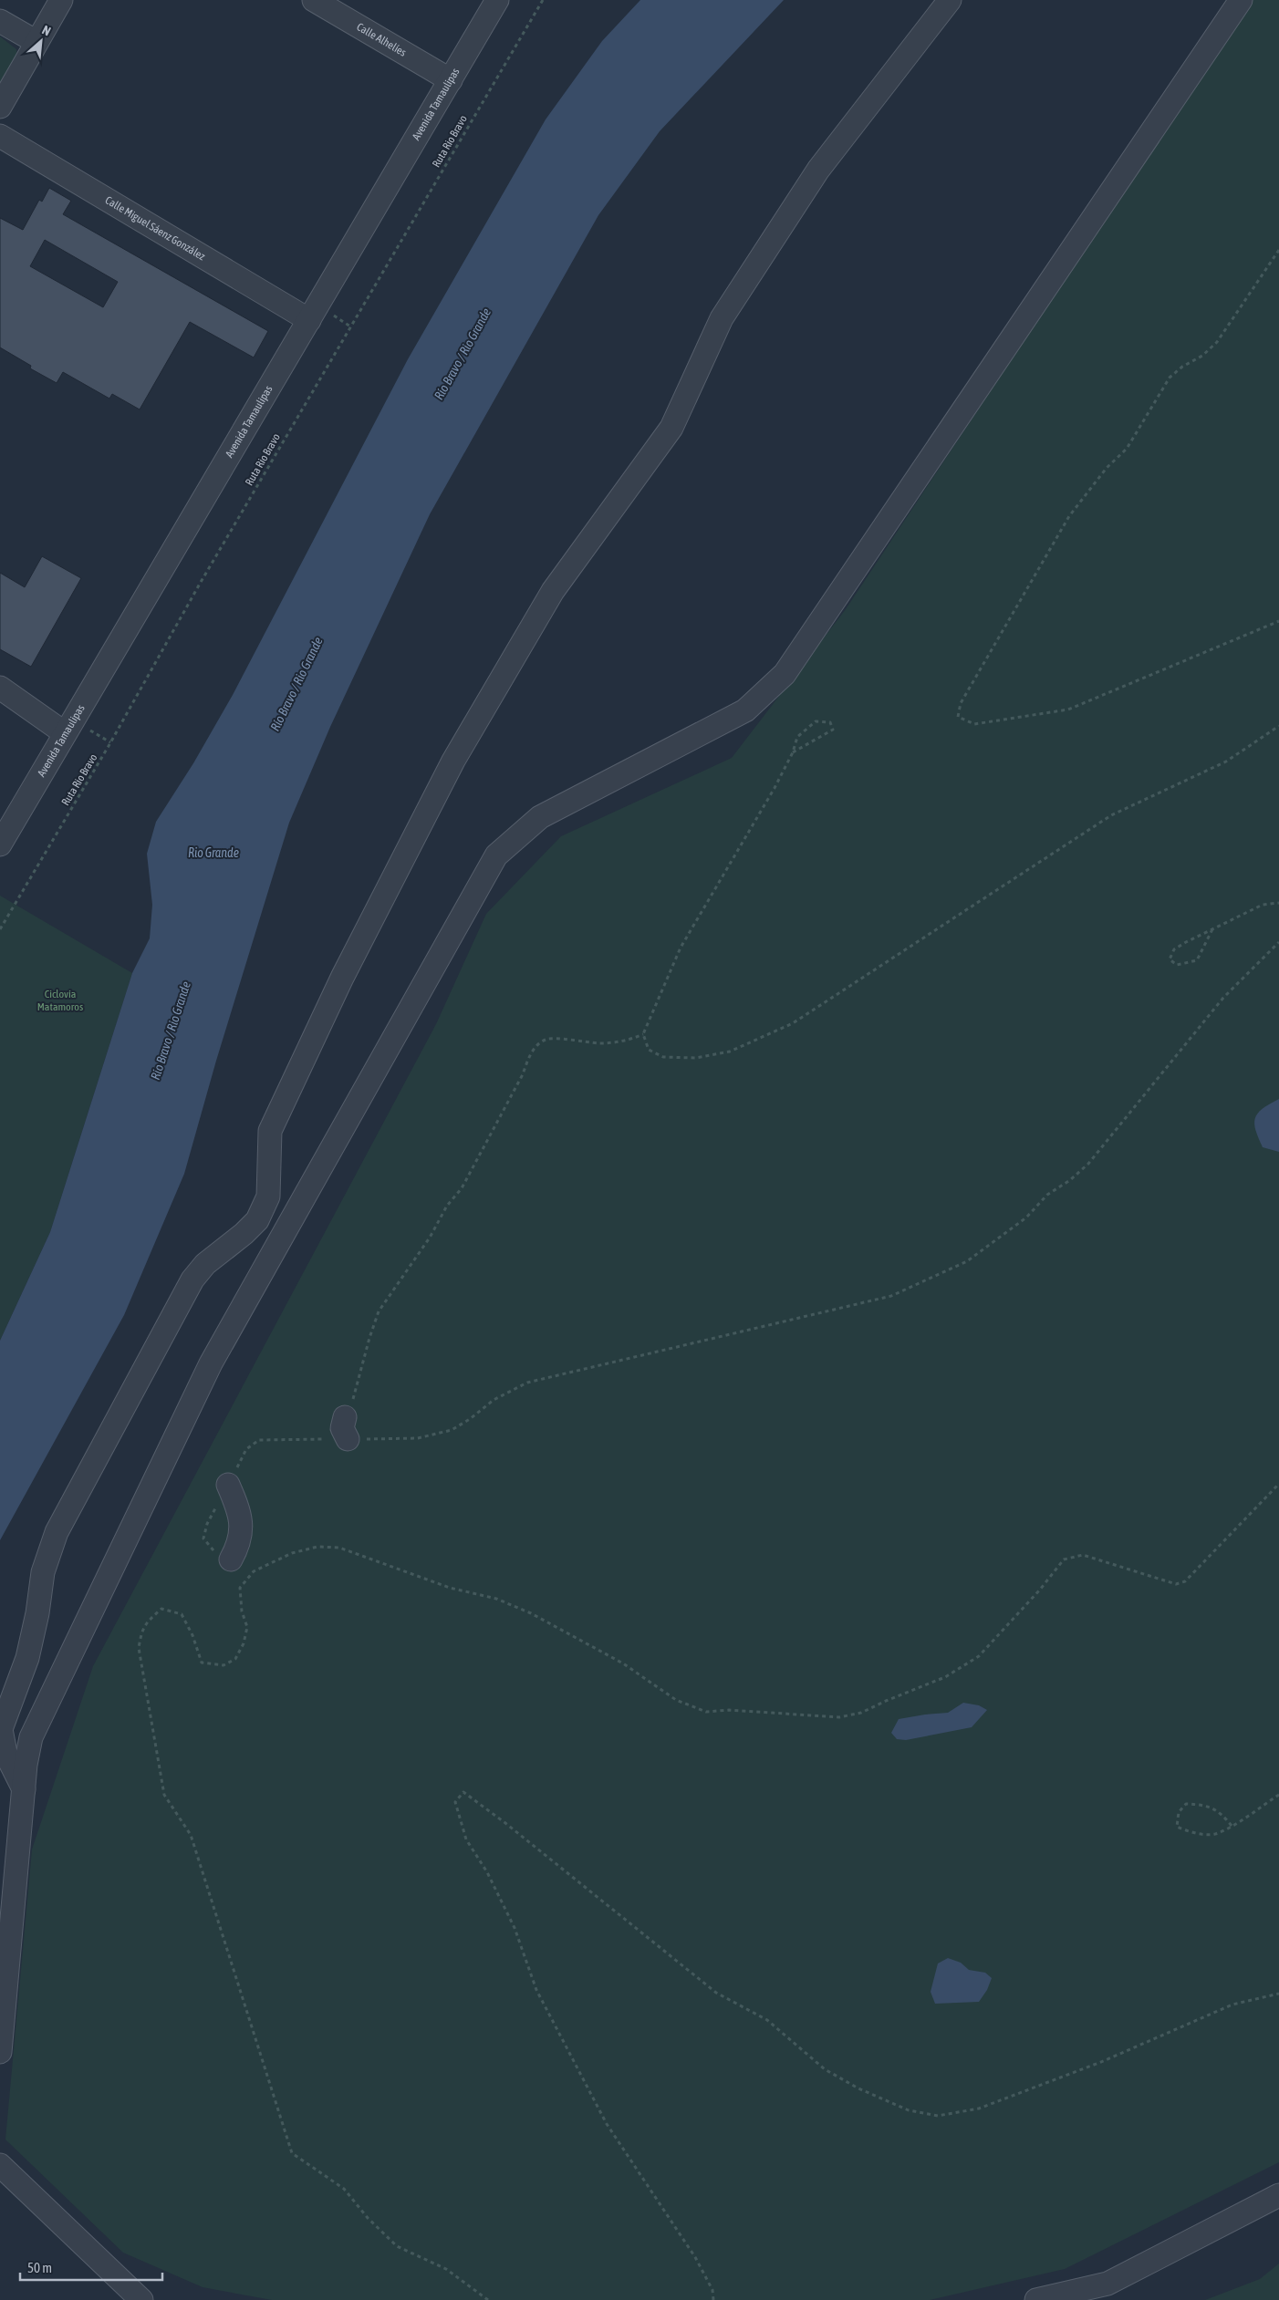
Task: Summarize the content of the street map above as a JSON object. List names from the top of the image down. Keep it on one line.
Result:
{"streets":{"street":["Calle Alhelíes","Avenida Tamaulipas","Calle Miguel Sáenz González"],"path":["Ruta Rio Bravo"]},"crossings":[["Calle Alhelíes","Avenida Tamaulipas"],["Avenida Tamaulipas","Calle Miguel Sáenz González"]],"water":["Río Bravo / Rio Grande","Rio Grande"],"parks":["Ciclovía Matamoros"],"scale_bar":"50 m","north":"top right"}
